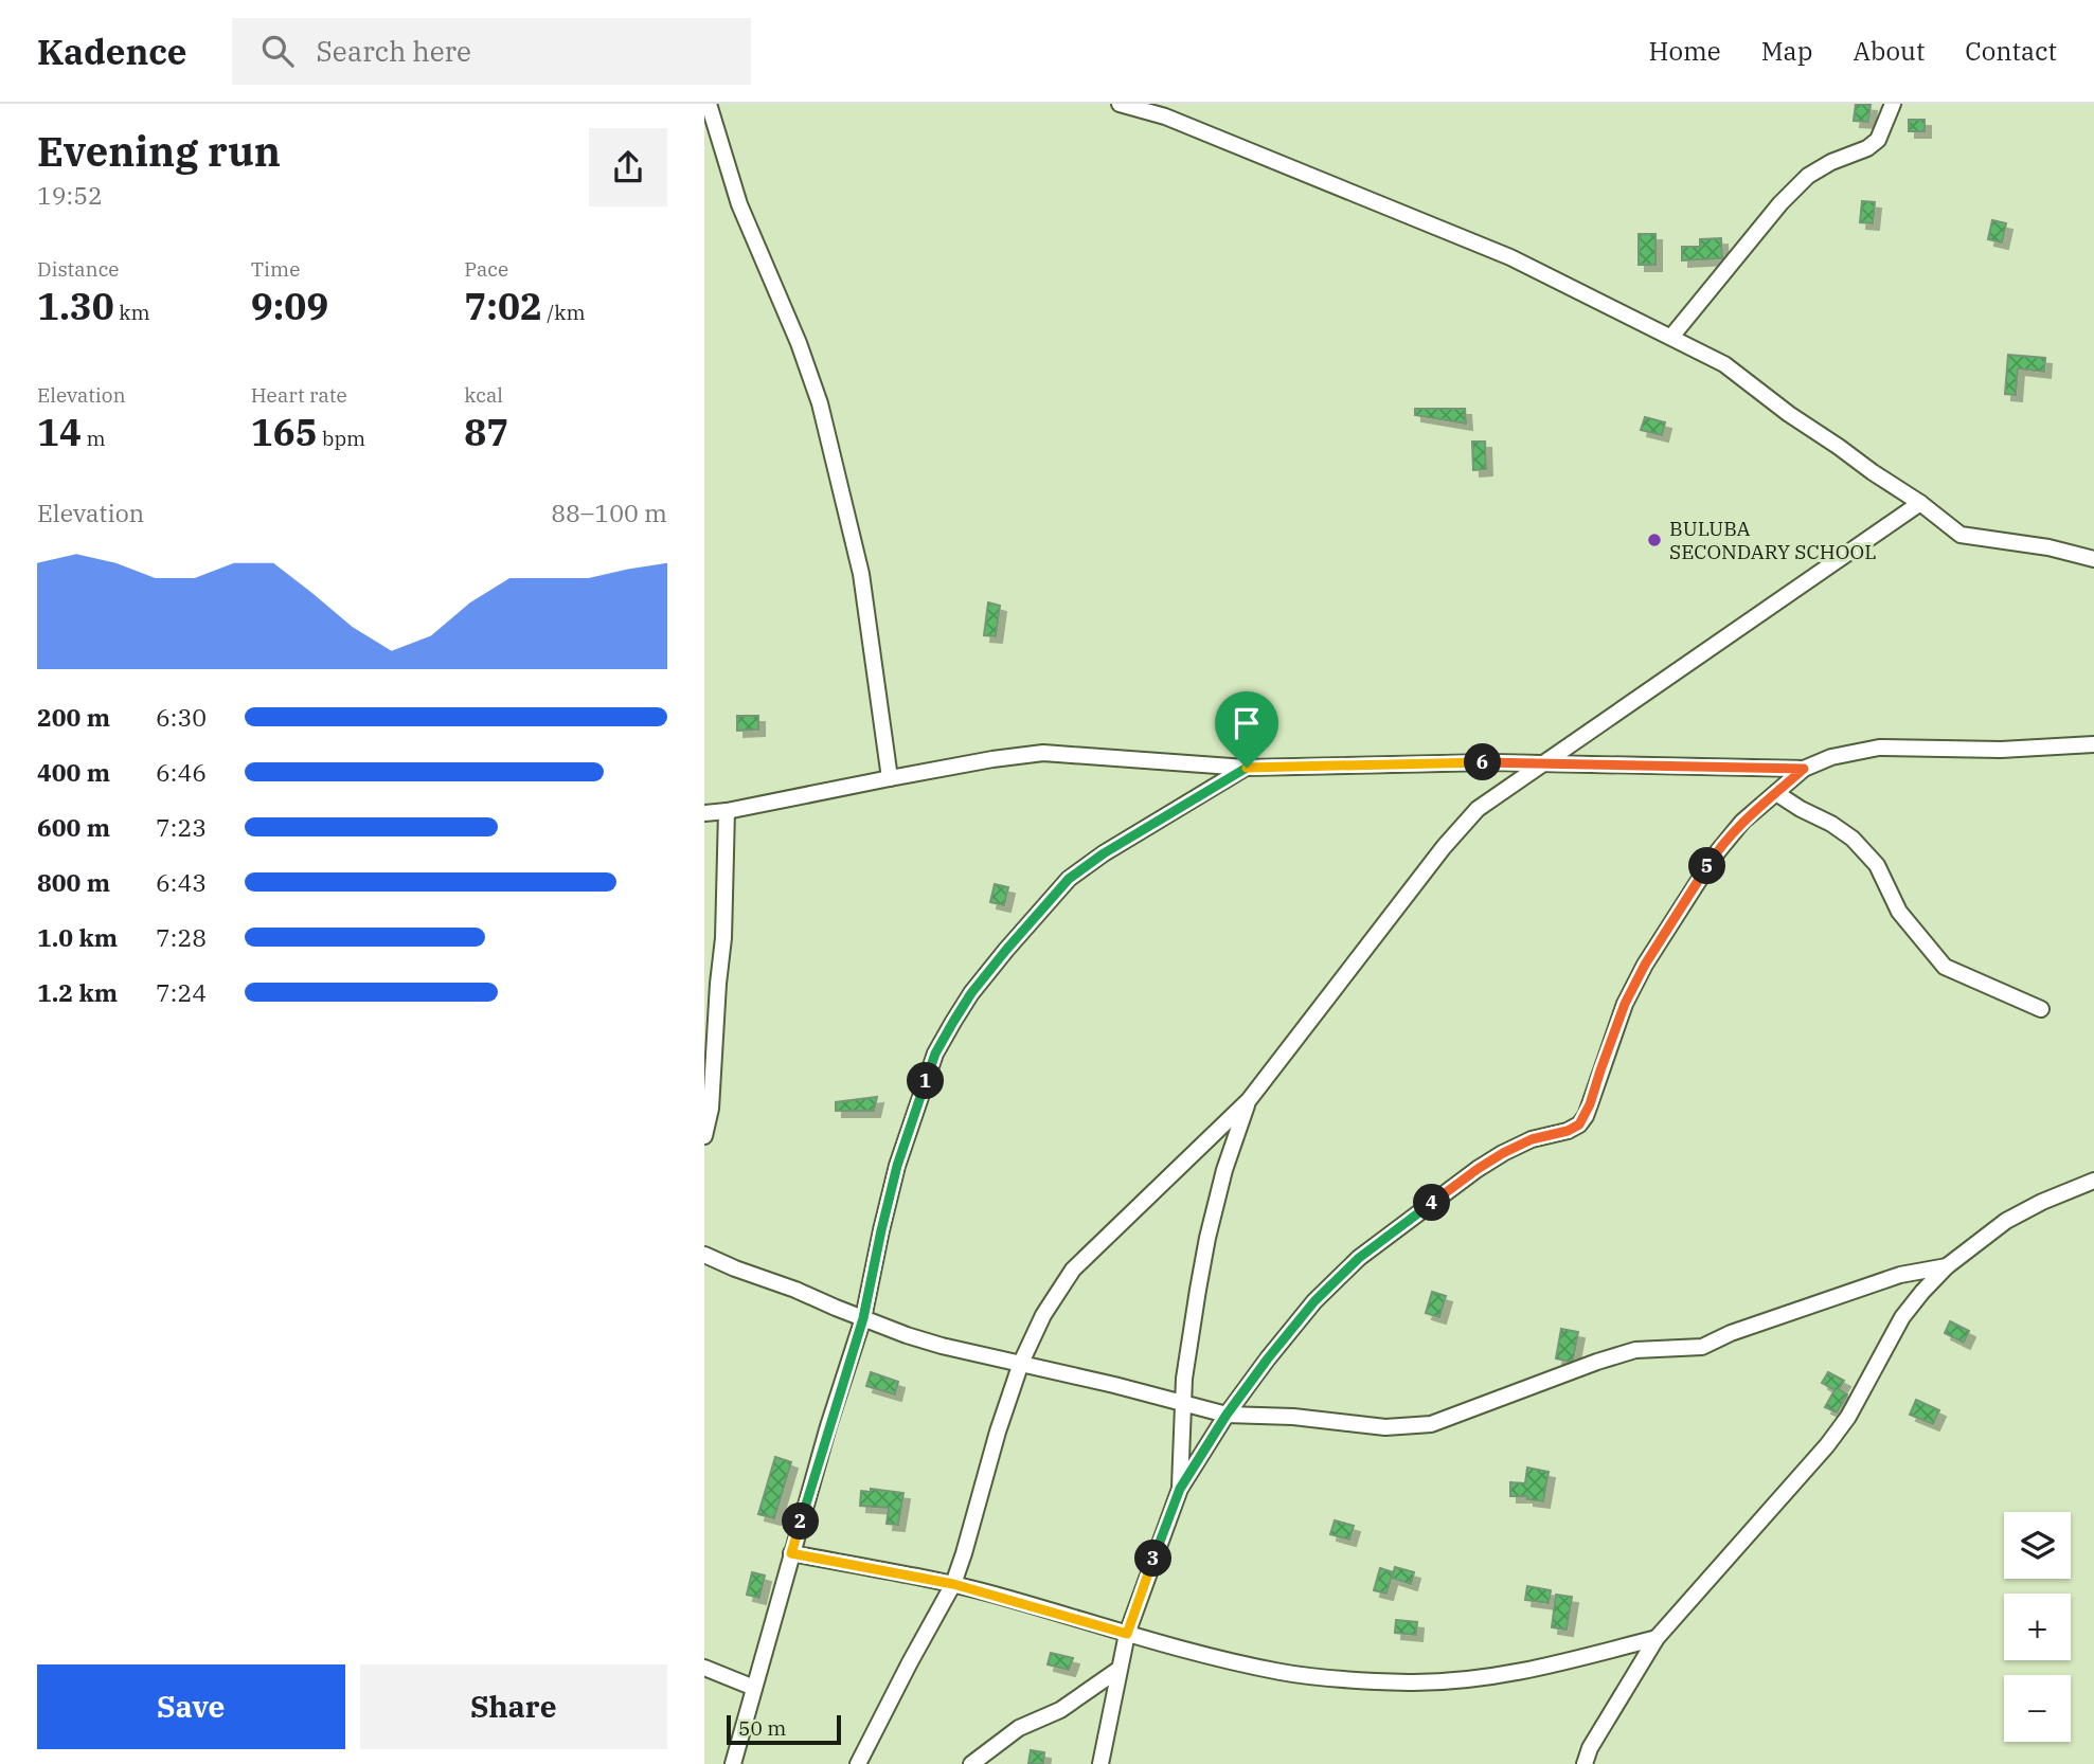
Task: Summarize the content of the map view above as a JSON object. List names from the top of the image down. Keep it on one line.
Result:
{"places":["BULUBA SECONDARY SCHOOL"],"scale_bar":"50 m","page":{"header":"Kadence","search":"Search here","nav":["Home","Map","About","Contact"],"heading":["Evening run","19:52"],"stats":[["Distance","1.30 km"],["Time","9:09"],["Pace","7:02 /km"],["Elevation","14 m"],["Heart rate","165 bpm"],["kcal","87"]],"chart":["Elevation","88–100 m"],"list":[{"name":"200 m","note":"6:30"},{"name":"400 m","note":"6:46"},{"name":"600 m","note":"7:23"},{"name":"800 m","note":"6:43"},{"name":"1.0 km","note":"7:28"},{"name":"1.2 km","note":"7:24"}],"pins":["6","5","1","4","2","3"],"map_buttons":["+","−"],"buttons":["Save","Share"],"scale":"50 m"}}
